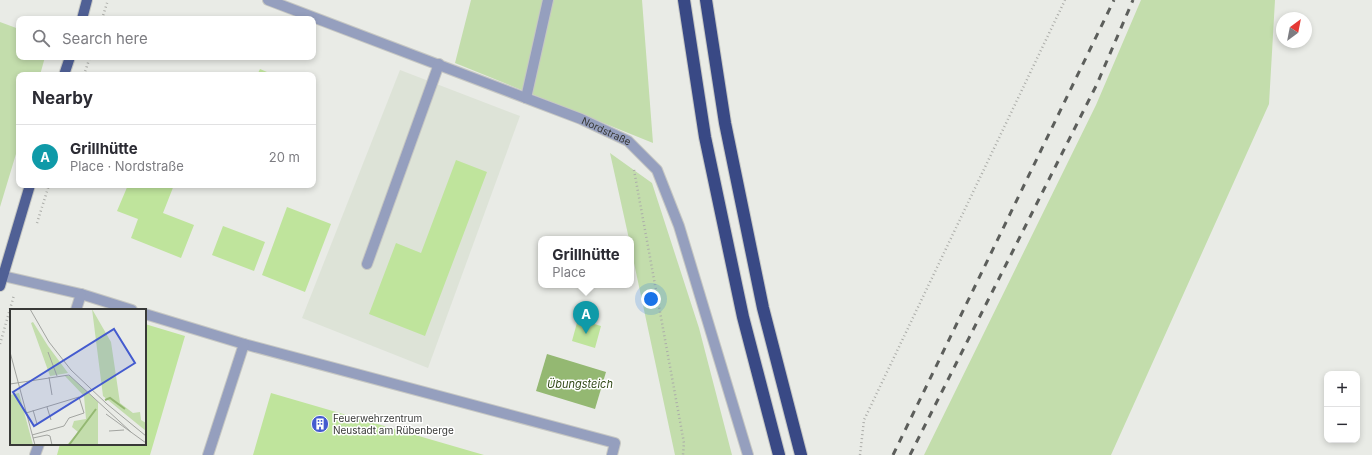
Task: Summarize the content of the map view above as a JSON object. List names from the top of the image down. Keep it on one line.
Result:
{"streets":{"street":["Nordstraße"]},"water":["Übungsteich"],"places":{"building":["Feuerwehrzentrum Neustadt am Rübenberge"]},"north":"top right","page":{"search":"Search here","heading":"Nearby","list":[{"mark":"A","name":"Grillhütte","note":"Place · Nordstraße","value":"20 m"}],"popup":["Grillhütte","Place"],"pins":"A","map_buttons":["+","−"]}}
